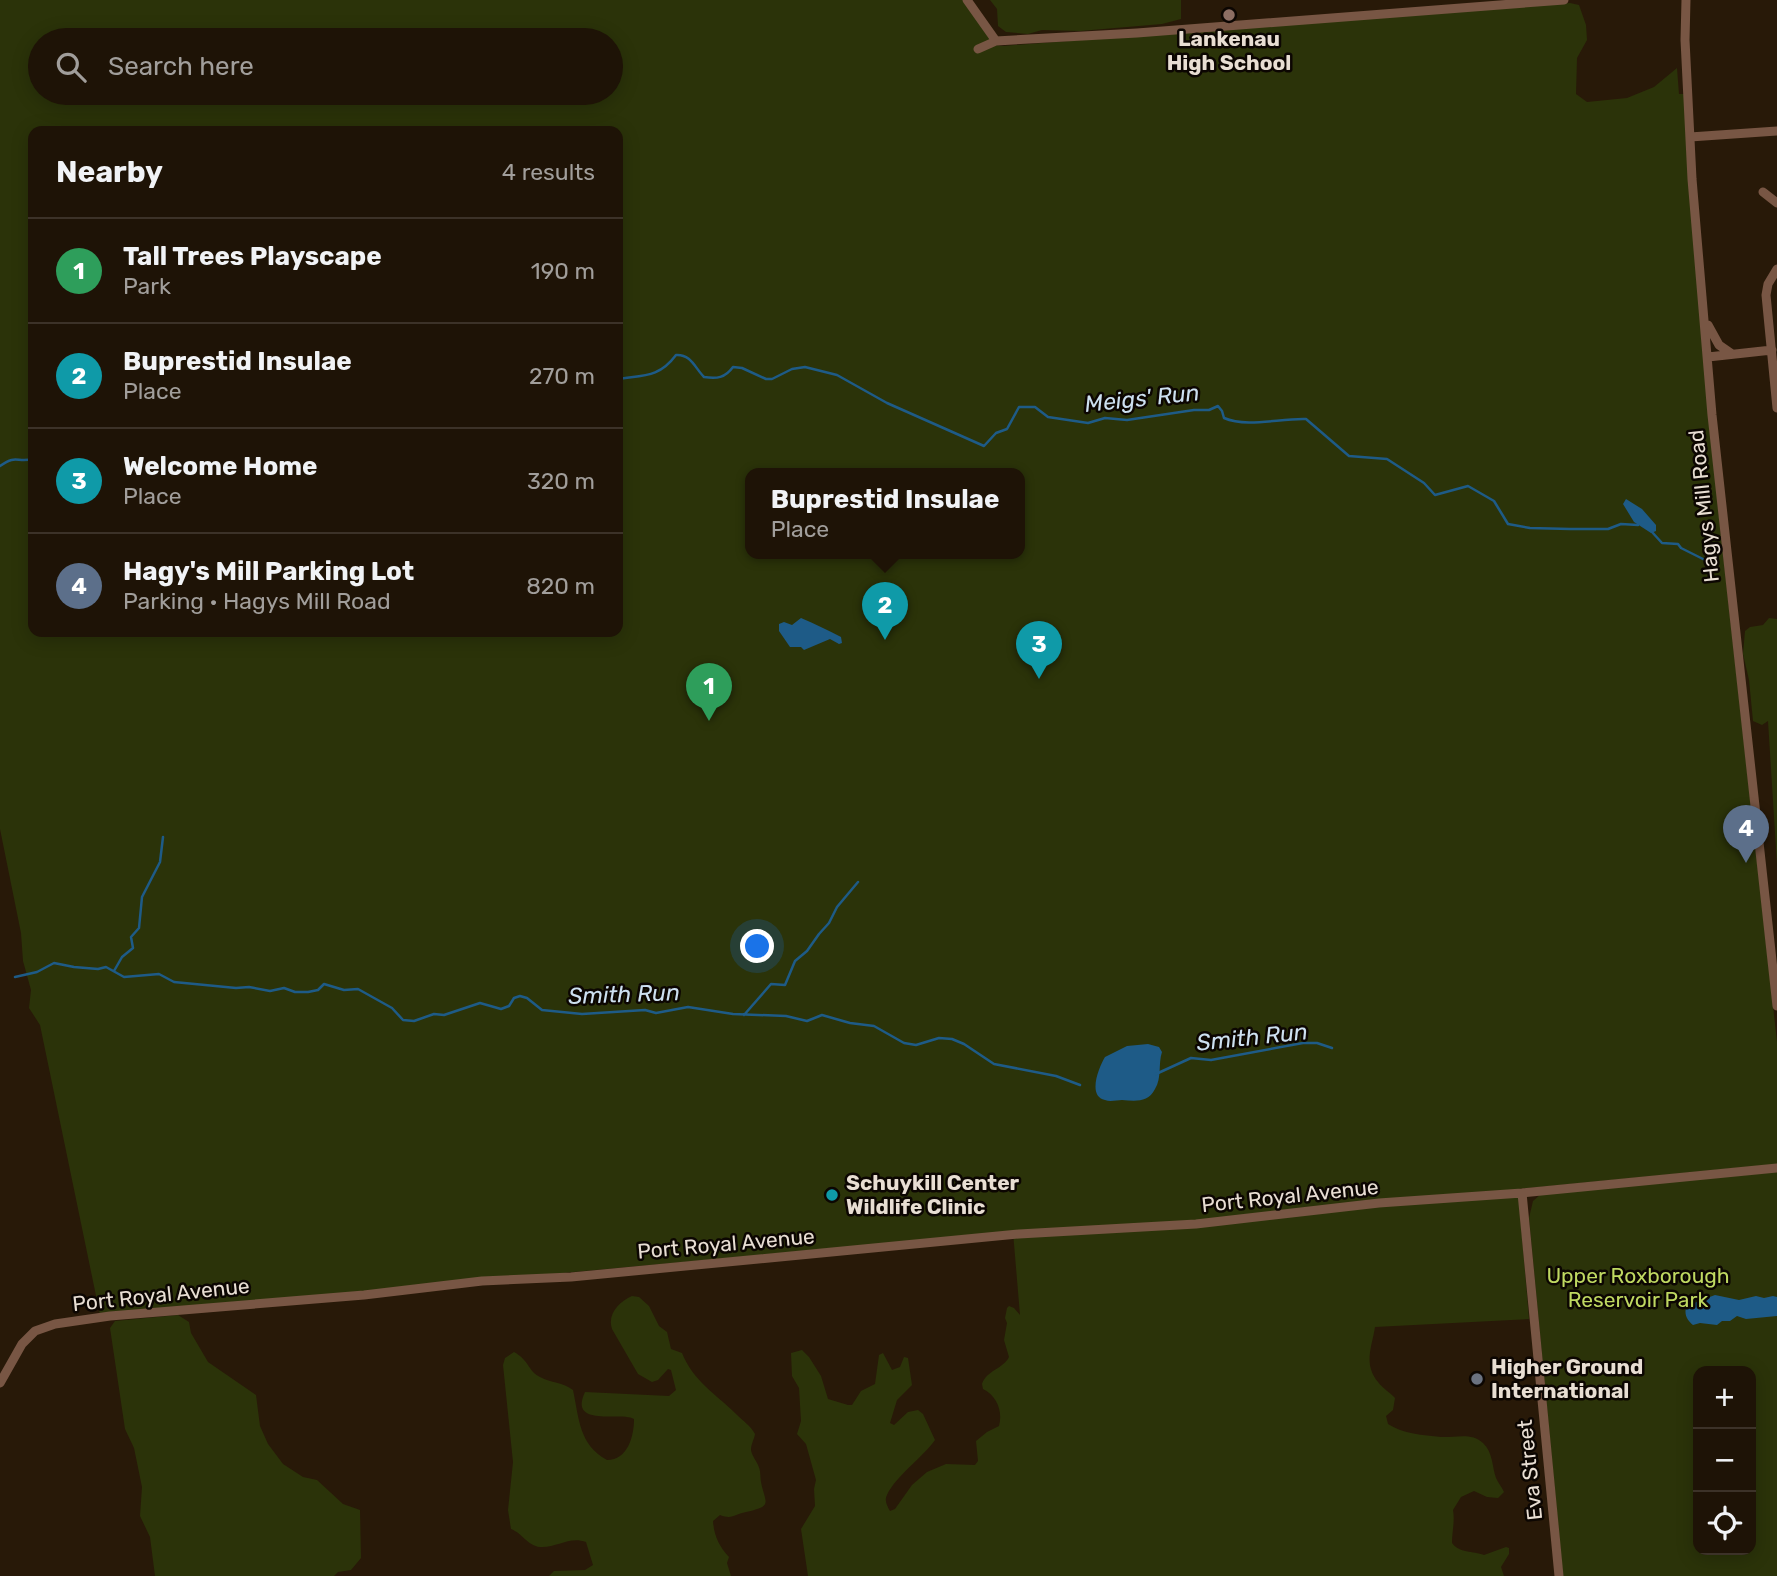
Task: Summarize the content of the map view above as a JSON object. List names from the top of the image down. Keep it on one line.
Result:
{"streets":{"street":["Hagys Mill Road","Port Royal Avenue","Eva Street"]},"crossings":[["Port Royal Avenue","Eva Street"]],"water":["Meigs' Run","Smith Run"],"parks":["Upper Roxborough Reservoir Park"],"places":["Lankenau High School","Schuykill Center Wildlife Clinic","Higher Ground International"],"page":{"search":"Search here","heading":["Nearby","4 results"],"list":[{"mark":"1","name":"Tall Trees Playscape","note":"Park","value":"190 m"},{"mark":"2","name":"Buprestid Insulae","note":"Place","value":"270 m"},{"mark":"3","name":"Welcome Home","note":"Place","value":"320 m"},{"mark":"4","name":"Hagy's Mill Parking Lot","note":"Parking · Hagys Mill Road","value":"820 m"}],"popup":["Buprestid Insulae","Place"],"pins":["2","3","1","4"],"map_buttons":["+","−"]}}
